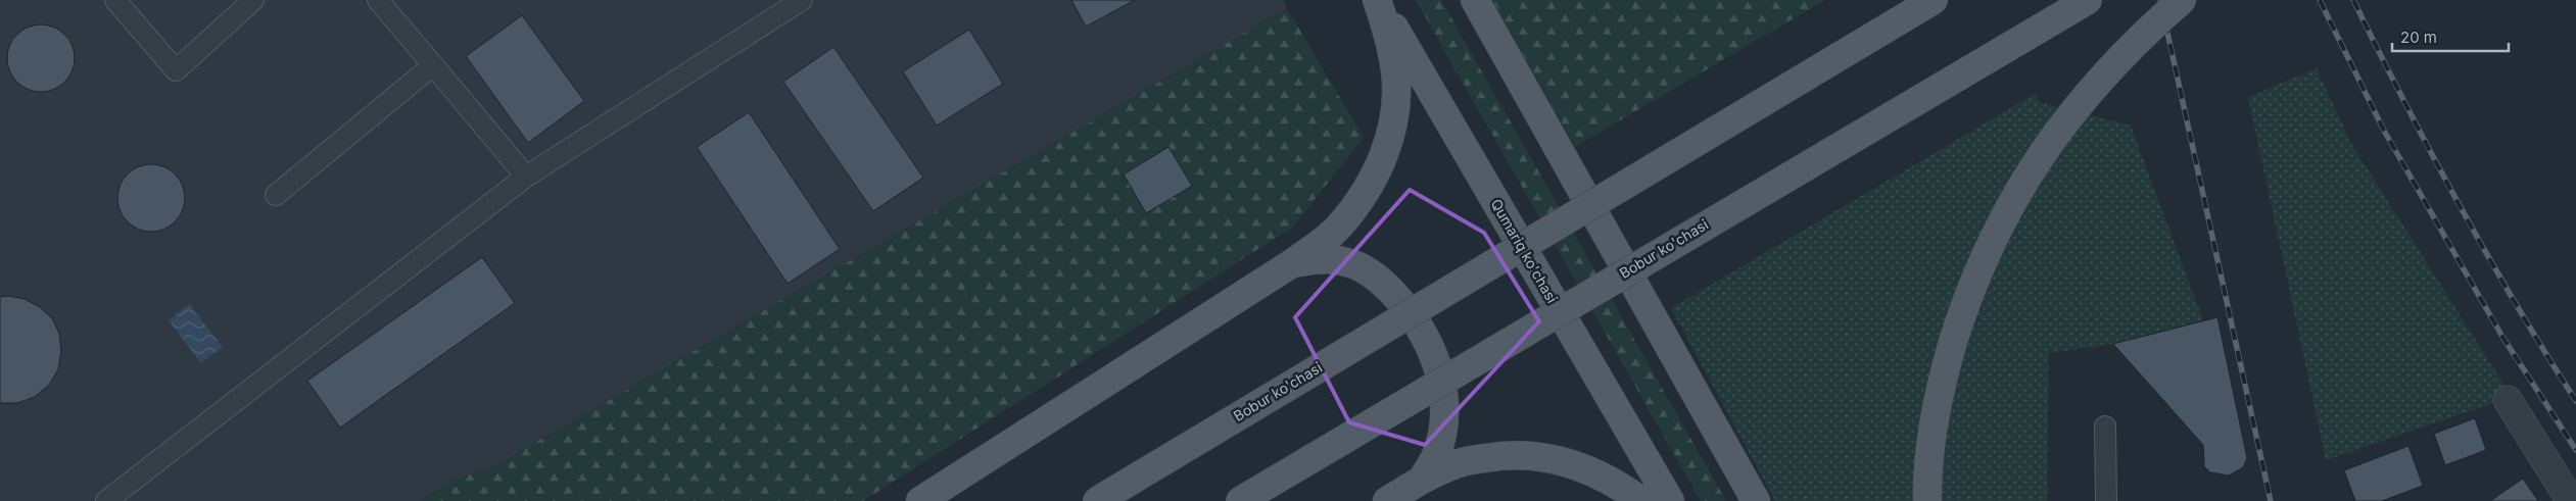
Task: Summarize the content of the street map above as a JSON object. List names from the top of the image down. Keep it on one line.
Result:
{"streets":{"main road":["Bobur ko'chasi","Qumariq ko'chasi"]},"scale_bar":"20 m"}
